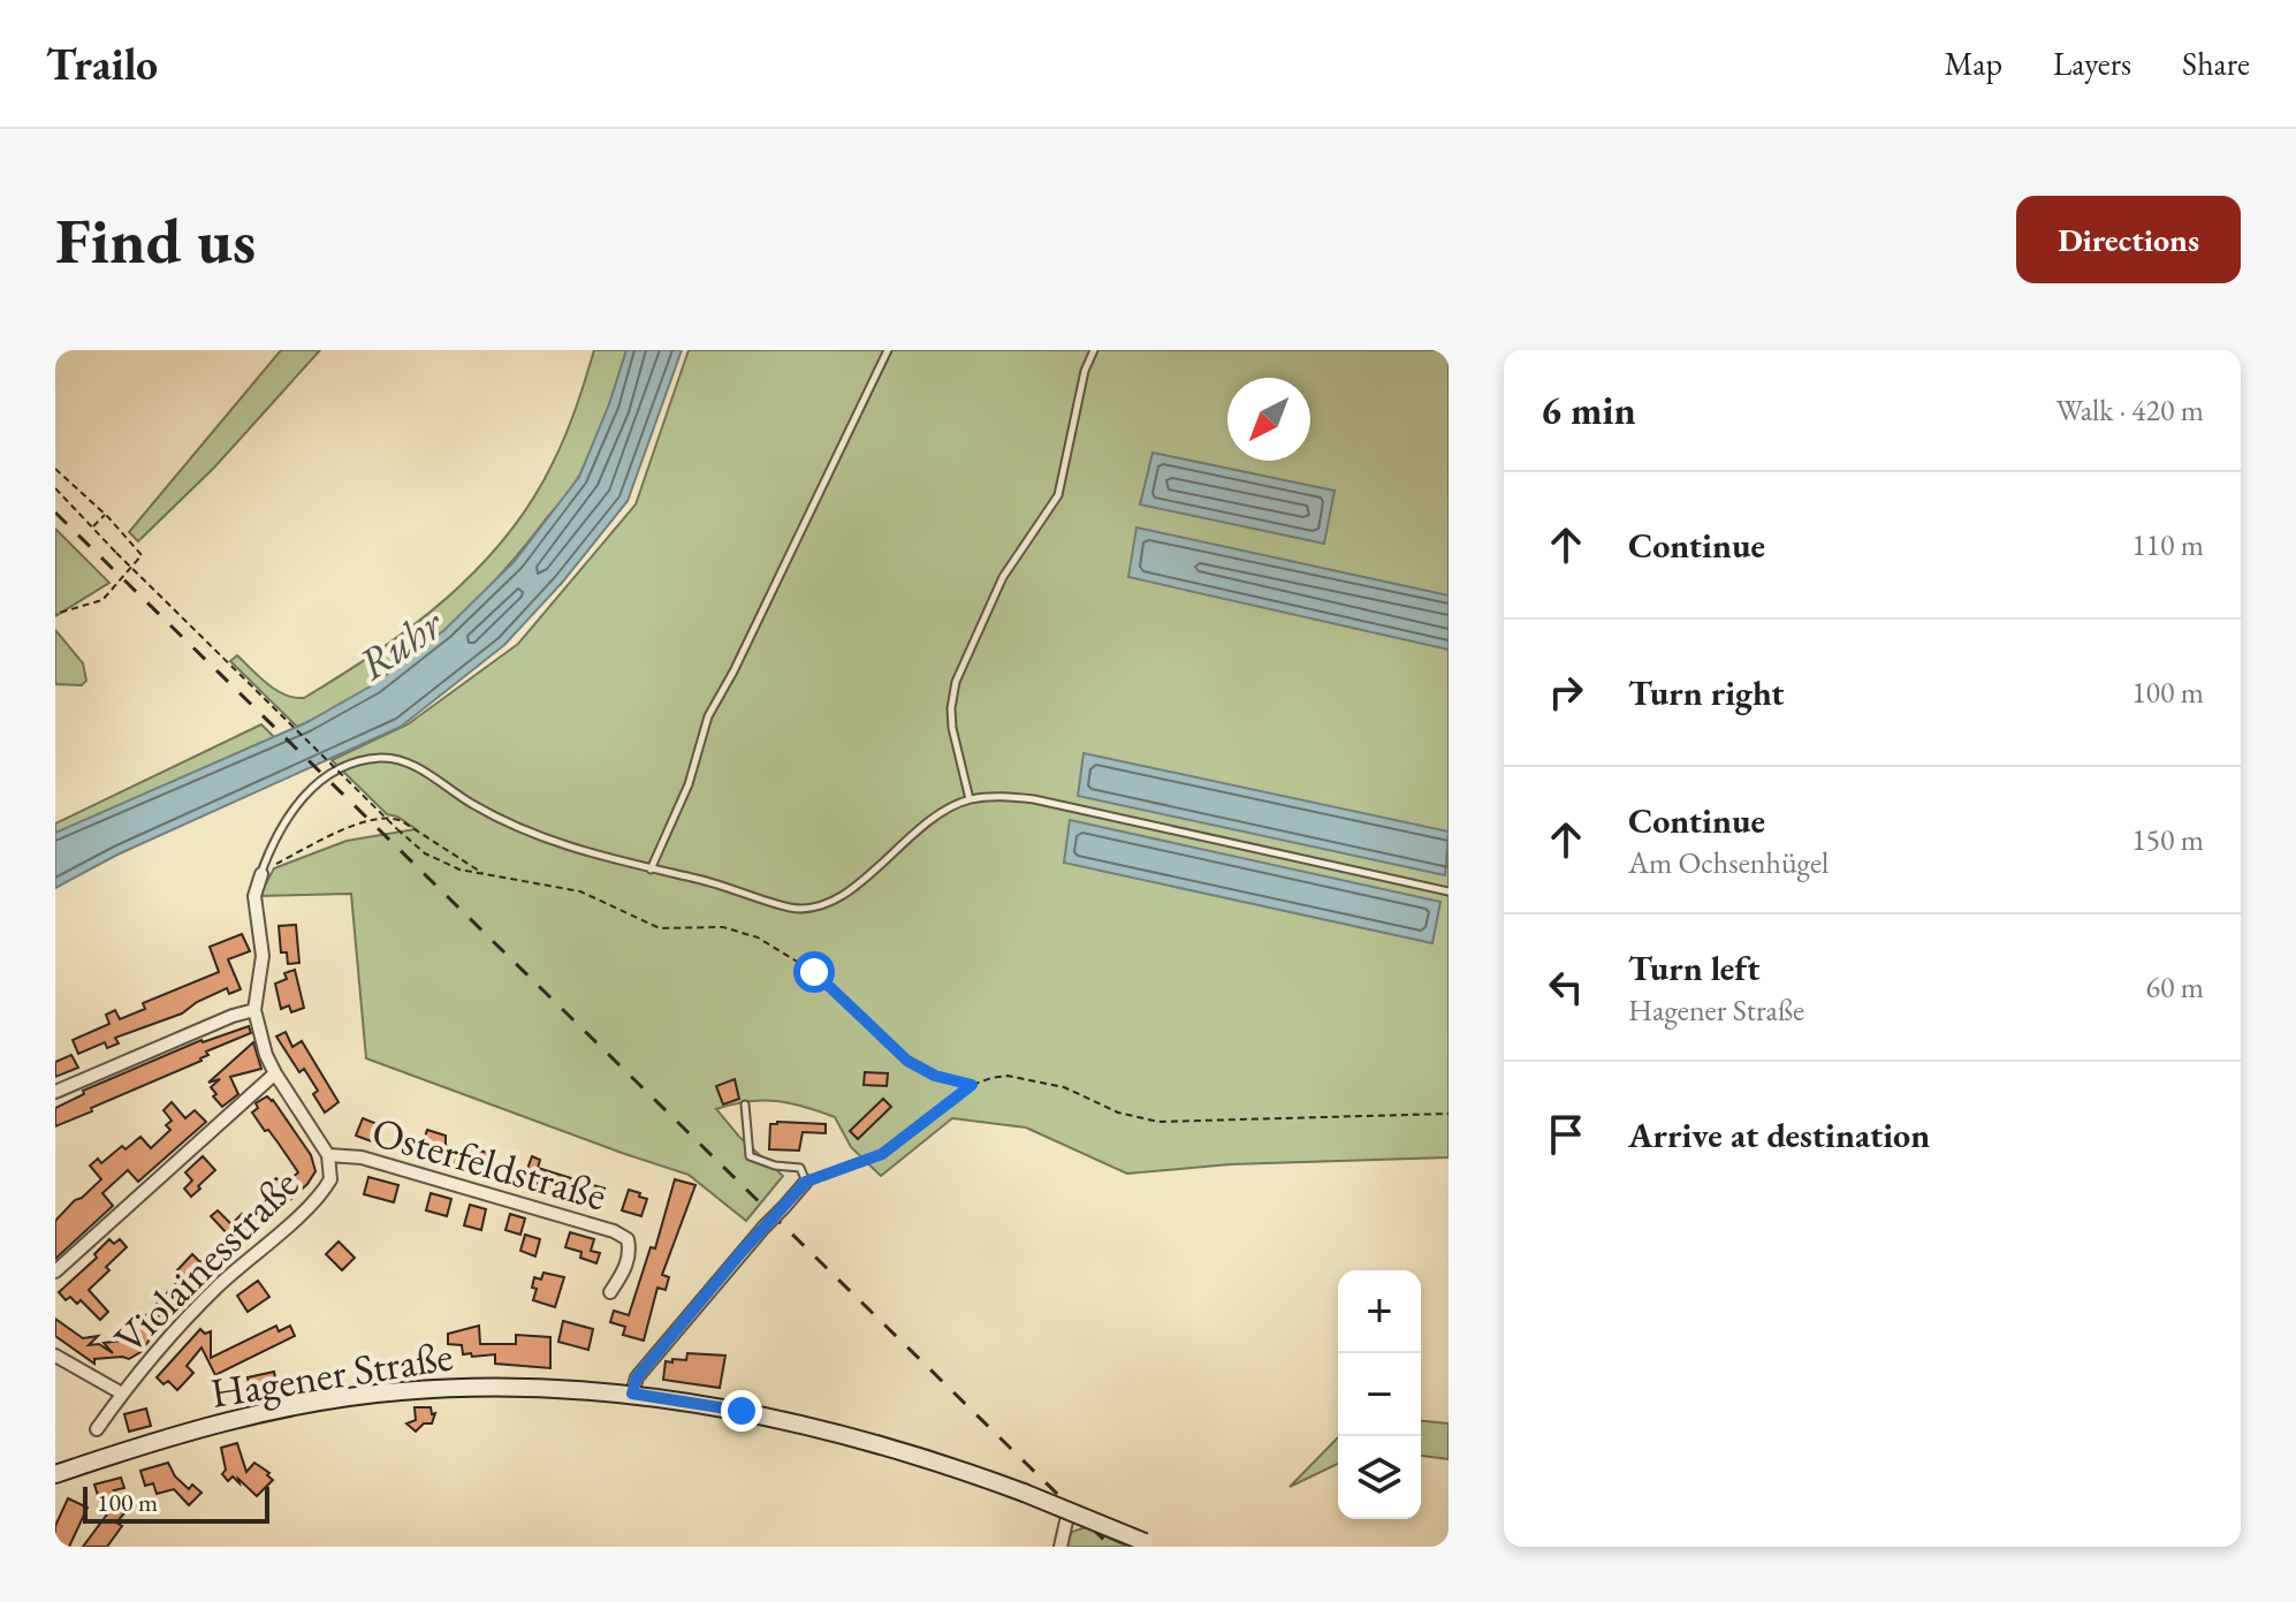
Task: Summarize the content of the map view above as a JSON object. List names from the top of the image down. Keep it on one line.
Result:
{"streets":{"main road":["Hagener Straße"],"street":["Osterfeldstraße","Violainesstraße"]},"crossings":[["Osterfeldstraße","Violainesstraße"]],"water":["Ruhr"],"scale_bar":"100 m","north":"bottom left","page":{"header":"Trailo","nav":["Map","Layers","Share"],"buttons":"Directions","title":"Find us","heading":["6 min","Walk · 420 m"],"list":[["Continue","110 m"],["Turn right","100 m"],["Continue","Am Ochsenhügel","150 m"],["Turn left","Hagener Straße","60 m"],"Arrive at destination"],"map_buttons":["+","−"],"scale":"100 m"}}
